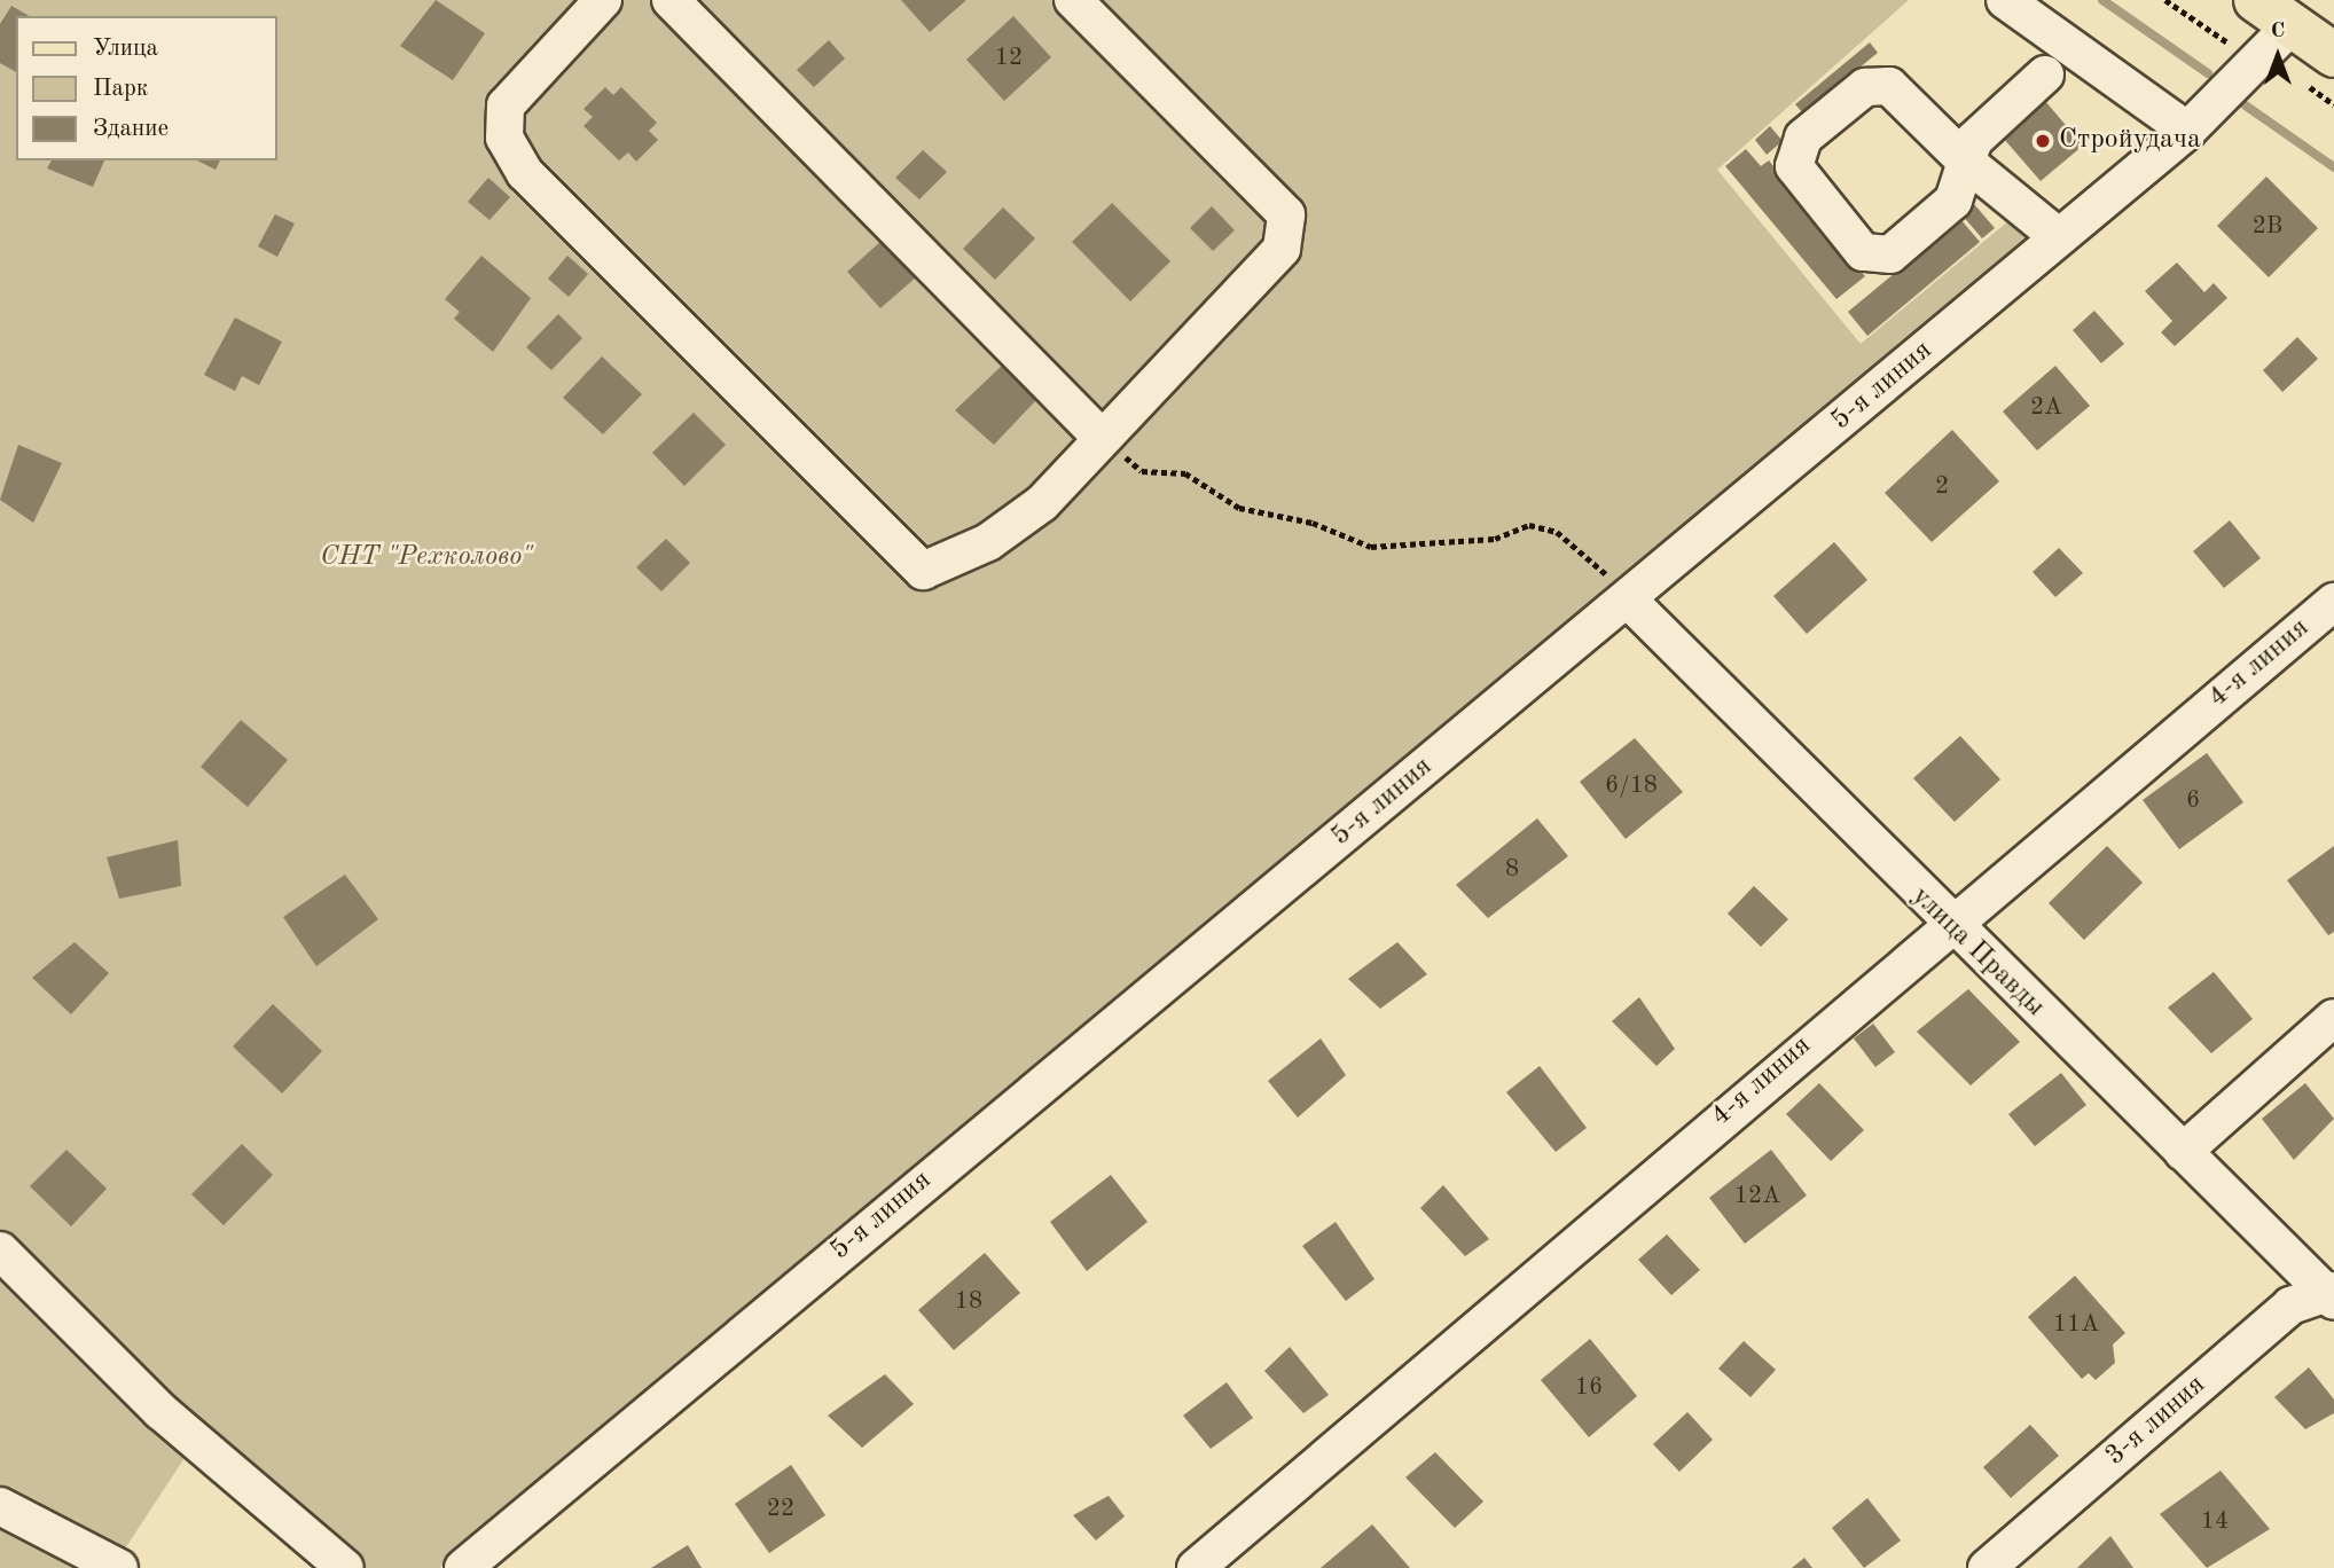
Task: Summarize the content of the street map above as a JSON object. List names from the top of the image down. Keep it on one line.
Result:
{"streets":{"street":["5-я линия","4-я линия","улица Правды","3-я линия"]},"crossings":[["5-я линия","улица Правды"],["4-я линия","улица Правды"],["улица Правды","3-я линия"]],"parks":["СНТ \"Рехколово\""],"places":["Стройудача"],"house_numbers":["12","2В","2А","2","6/18","6","8","12А","18","11А","16","22","14"],"legend":["Улица","Парк","Здание"],"north":"top"}
